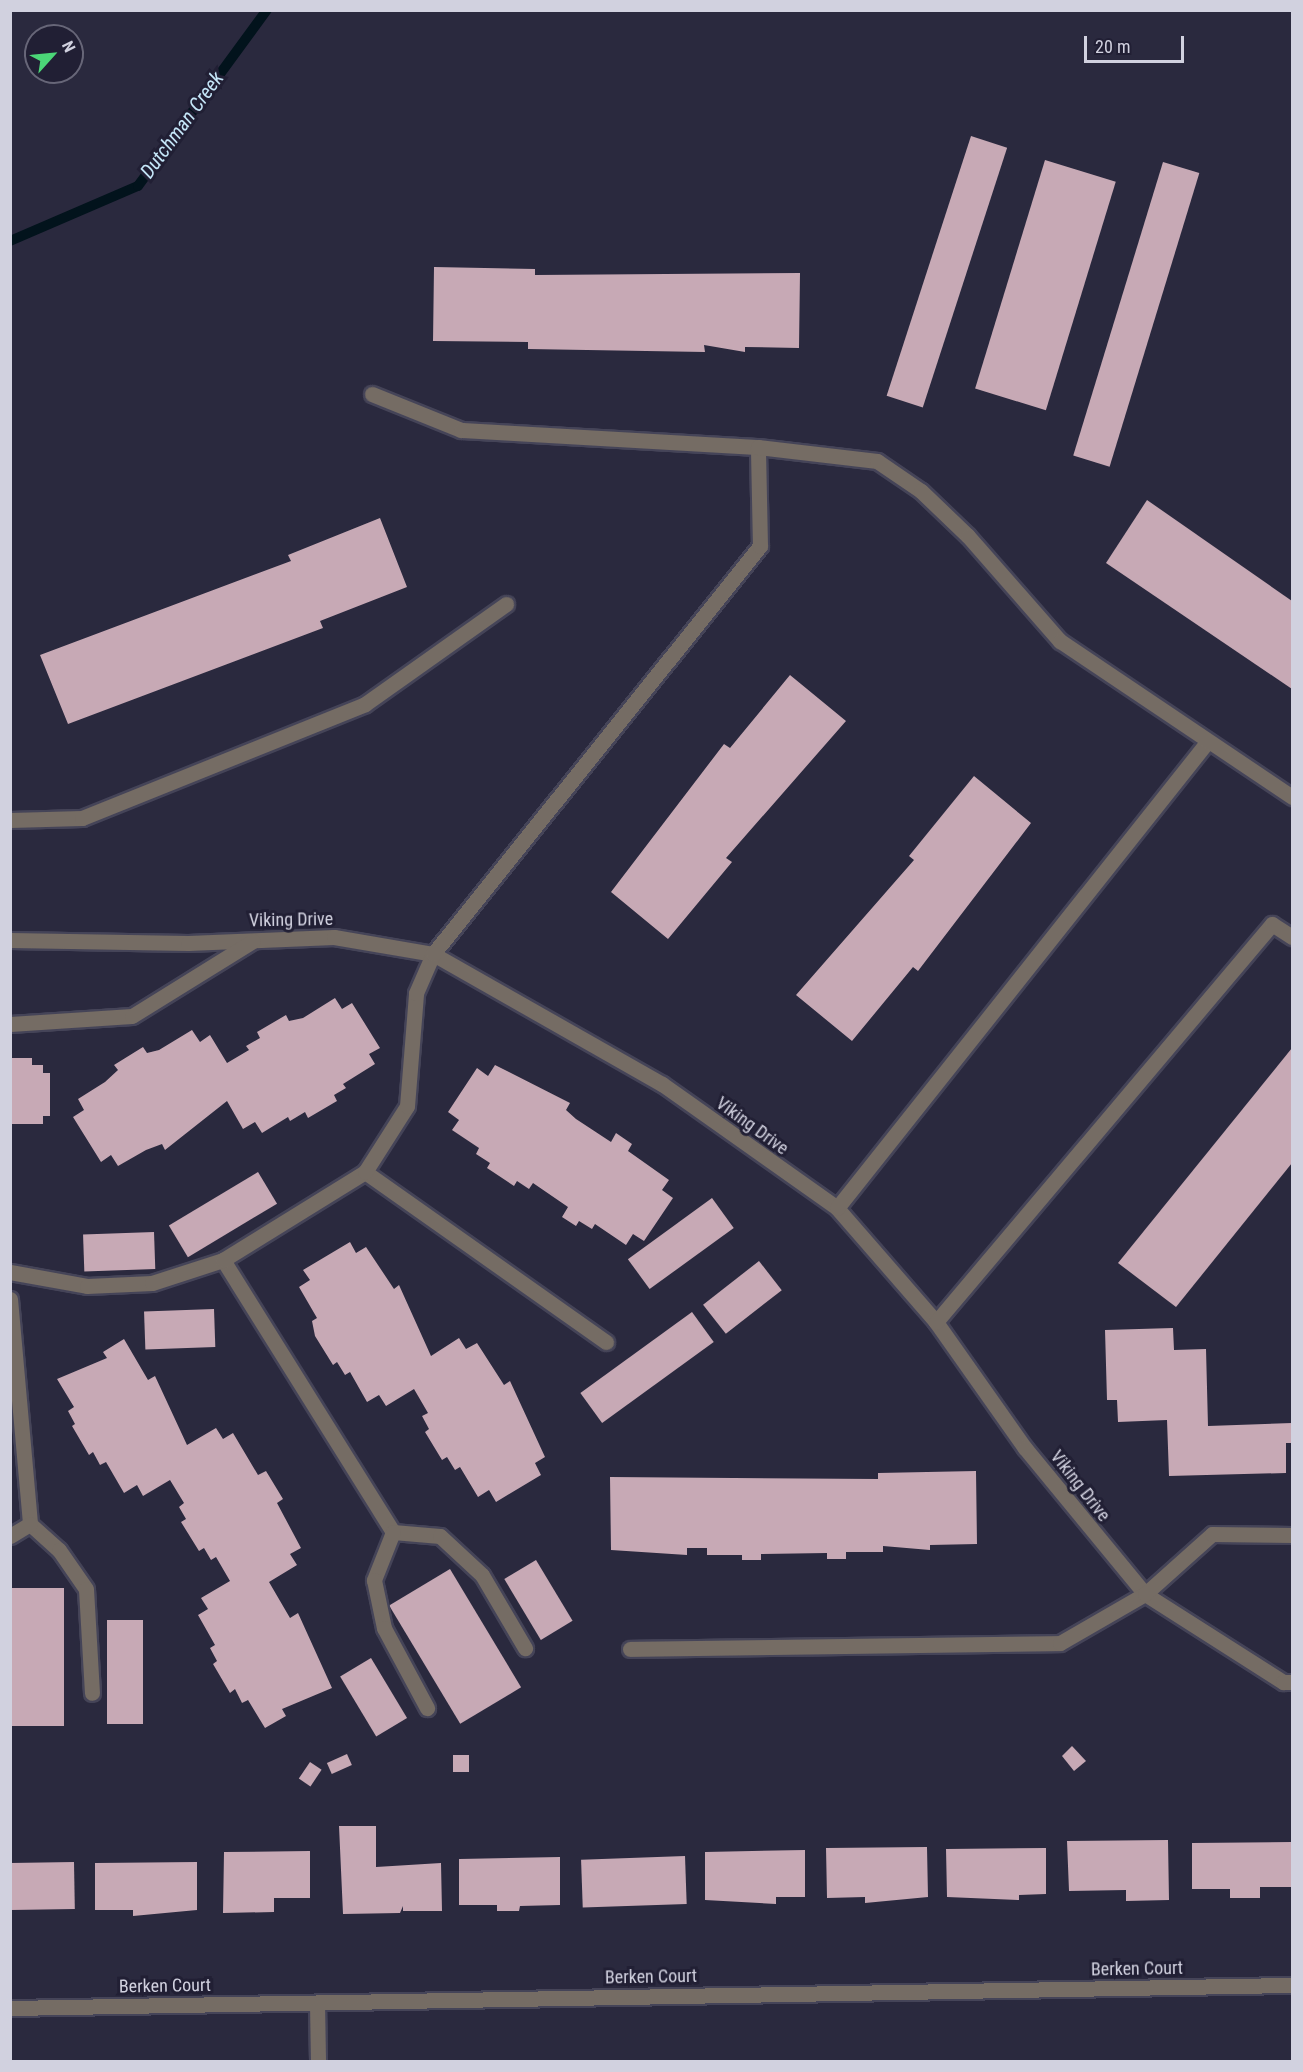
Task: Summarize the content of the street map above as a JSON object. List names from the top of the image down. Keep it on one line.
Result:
{"streets":{"street":["Viking Drive","Berken Court"]},"water":["Dutchman Creek"],"scale_bar":"20 m","north":"top right"}
